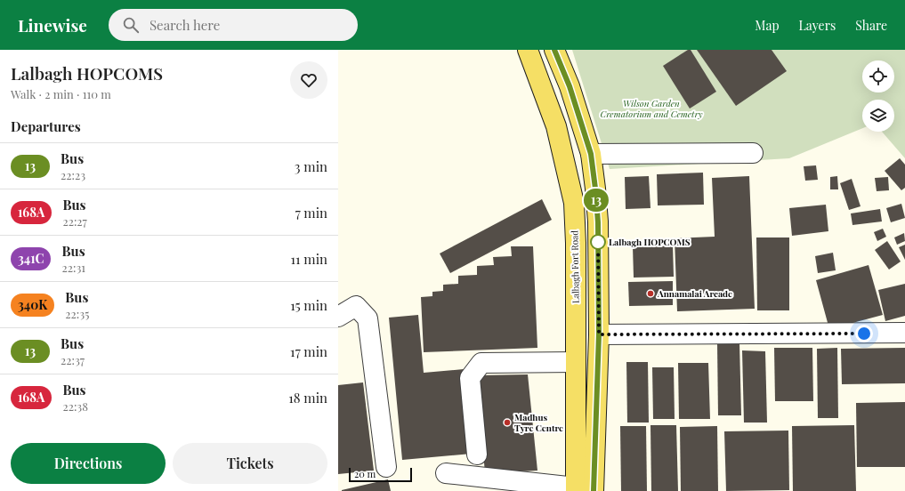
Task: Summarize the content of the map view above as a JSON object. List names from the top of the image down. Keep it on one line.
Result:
{"streets":{"main road":["Lalbagh Fort Road"]},"parks":["Wilson Garden Crematorium and Cemetry"],"places":["Lalbagh HOPCOMS","Annamalai Arcade","Madhus Tyre Centre"],"lines":["bus line 13"],"scale_bar":"20 m","page":{"header":"Linewise","search":"Search here","nav":["Map","Layers","Share"],"heading":[["Lalbagh HOPCOMS","Walk · 2 min · 110 m"],"Departures"],"on_map":"13","list":[{"mark":"13","name":"Bus","note":"22:23","value":"3 min"},{"mark":"168A","name":"Bus","note":"22:27","value":"7 min"},{"mark":"341C","name":"Bus","note":"22:31","value":"11 min"},{"mark":"340K","name":"Bus","note":"22:35","value":"15 min"},{"mark":"13","name":"Bus","note":"22:37","value":"17 min"},{"mark":"168A","name":"Bus","note":"22:38","value":"18 min"}],"buttons":["Directions","Tickets"],"scale":"20 m"}}
